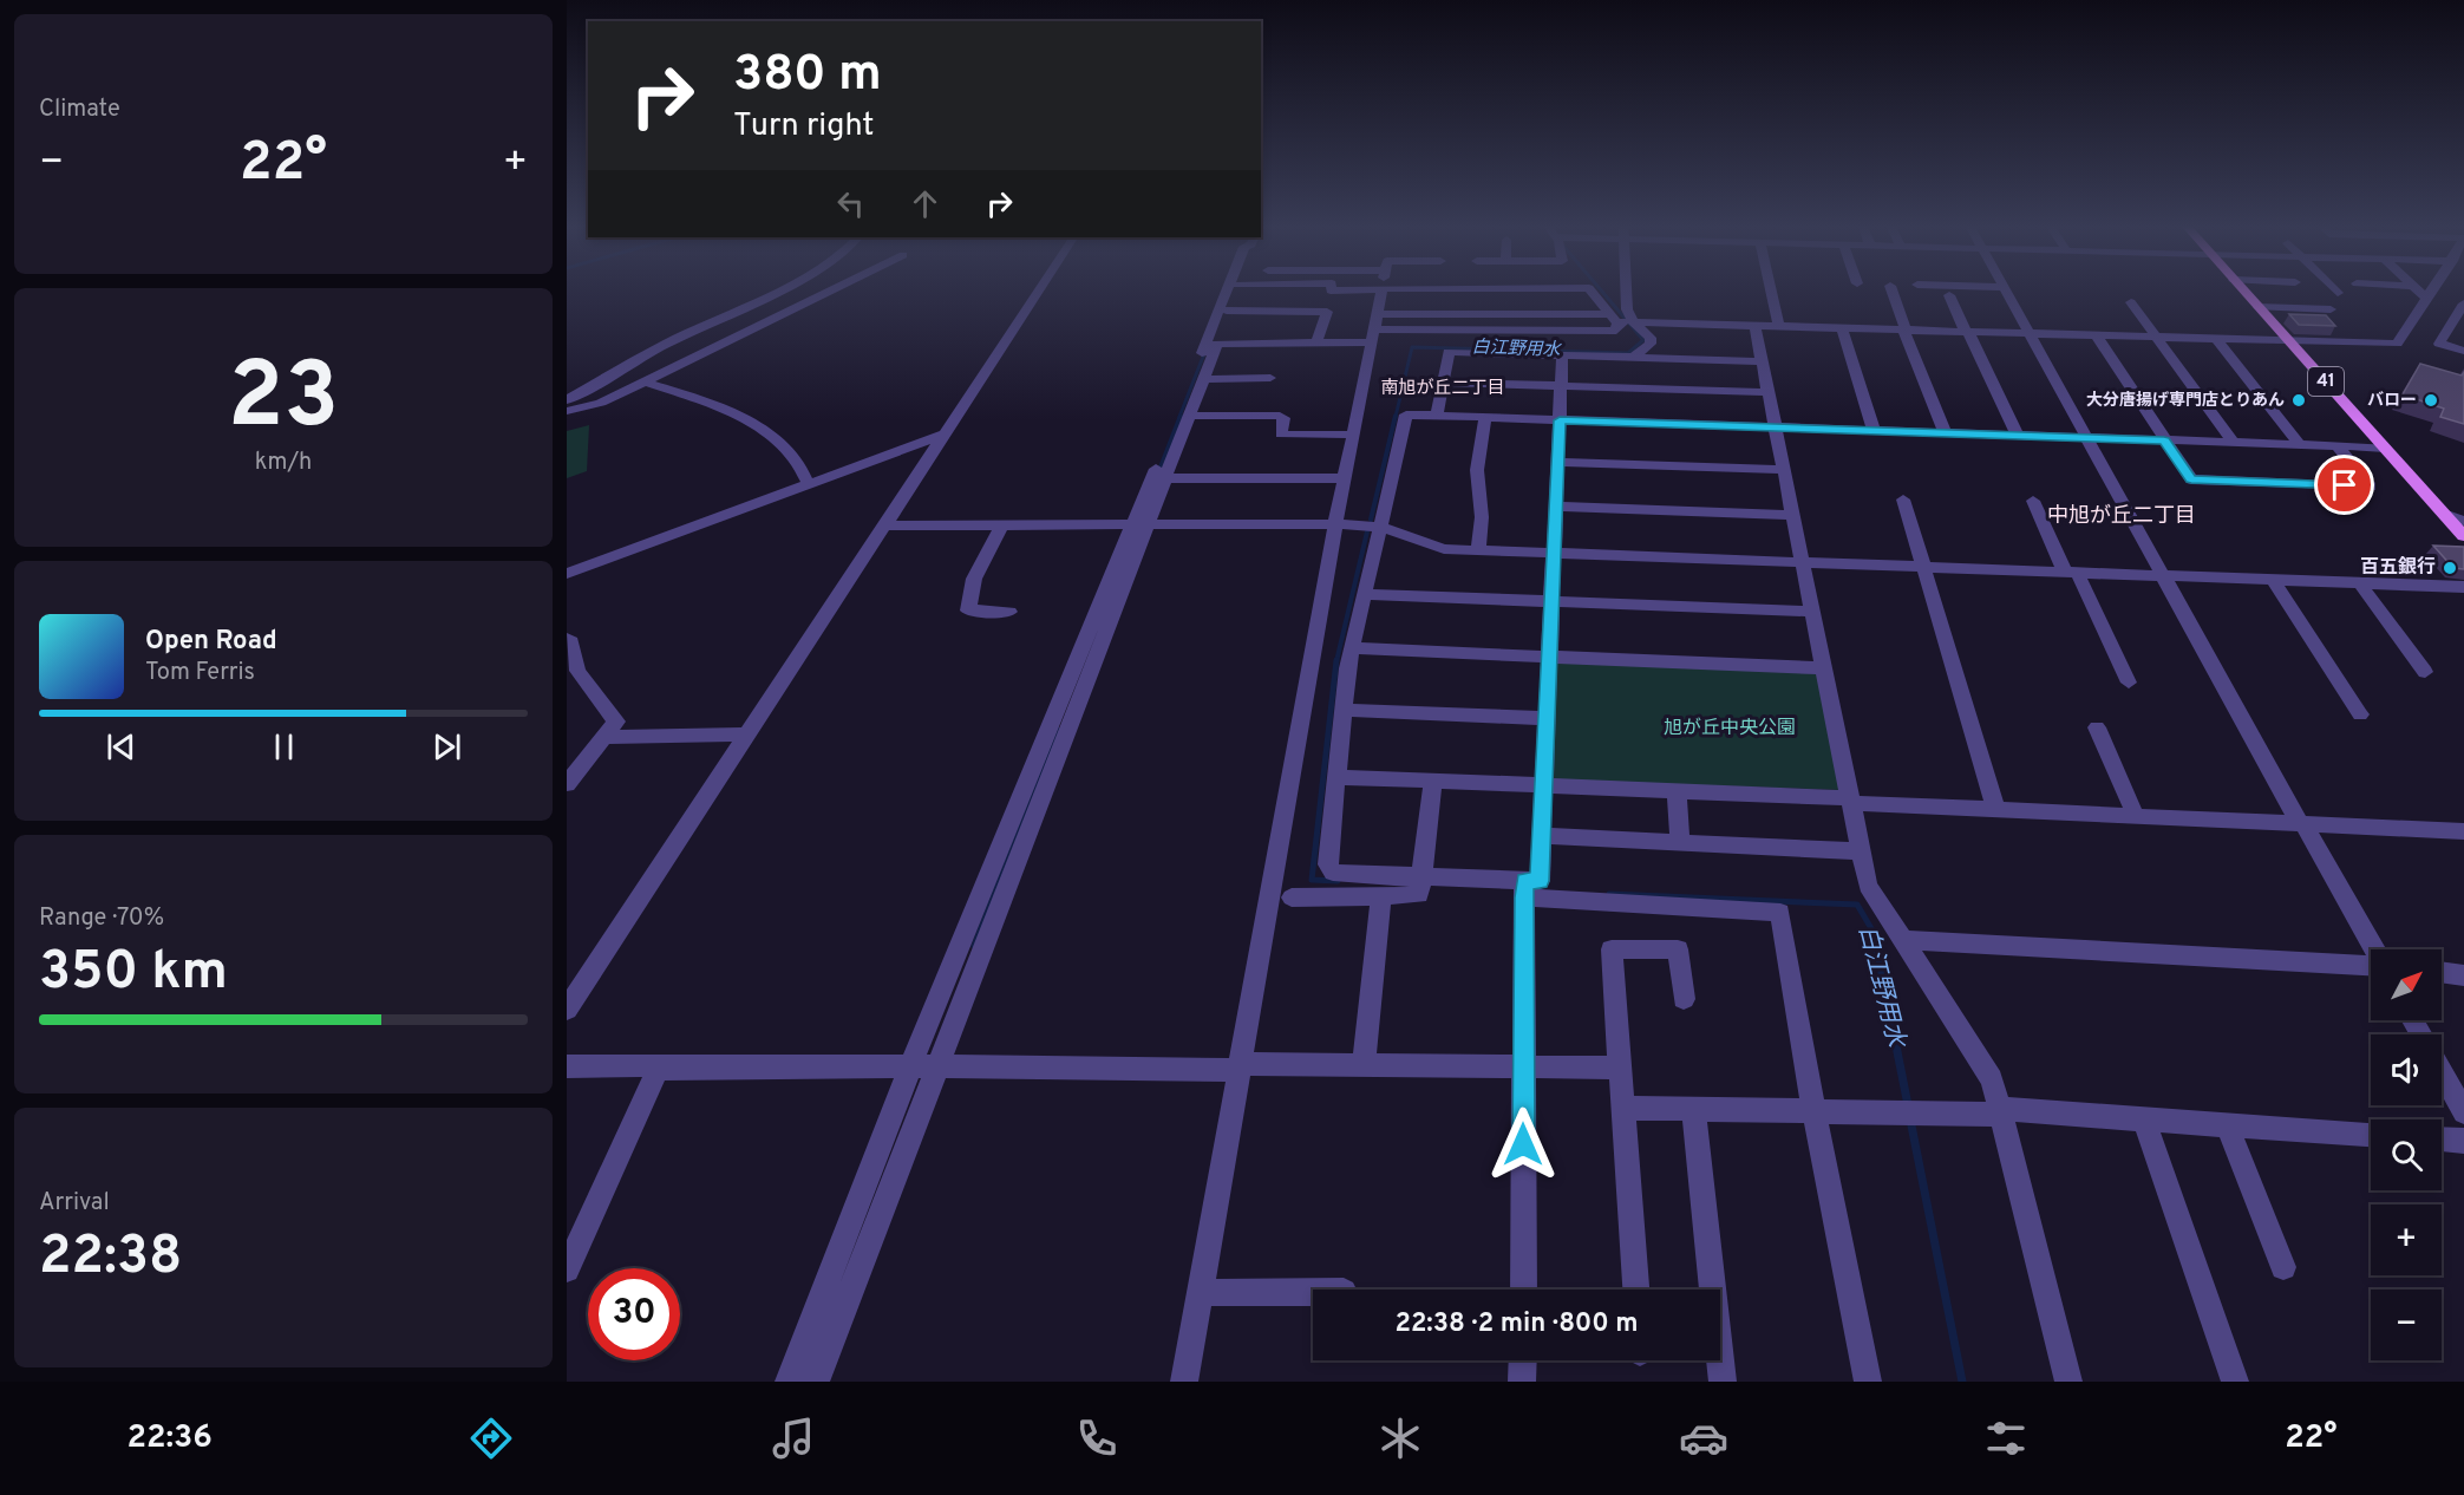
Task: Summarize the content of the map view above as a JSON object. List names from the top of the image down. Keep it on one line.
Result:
{"streets":{"main road":["41"]},"districts":["南旭が丘二丁目","中旭が丘二丁目"],"water":["白江野用水"],"parks":["旭が丘中央公園"],"places":["大分唐揚げ専門店とりあん","バロー","百五銀行"],"north":"top right","page":{"tile":["Climate",["23","km/h"],["Range · 70%","350 km"],["Arrival","22:38"]],"turn":["380 m","Turn right"],"heat":["−","22°","+"],"song":["Open Road","Tom Ferris"],"map_buttons":["+","−"],"limit":"30","trip":"22:38 · 2 min · 800 m","tabs":["22:36","22°"]}}
